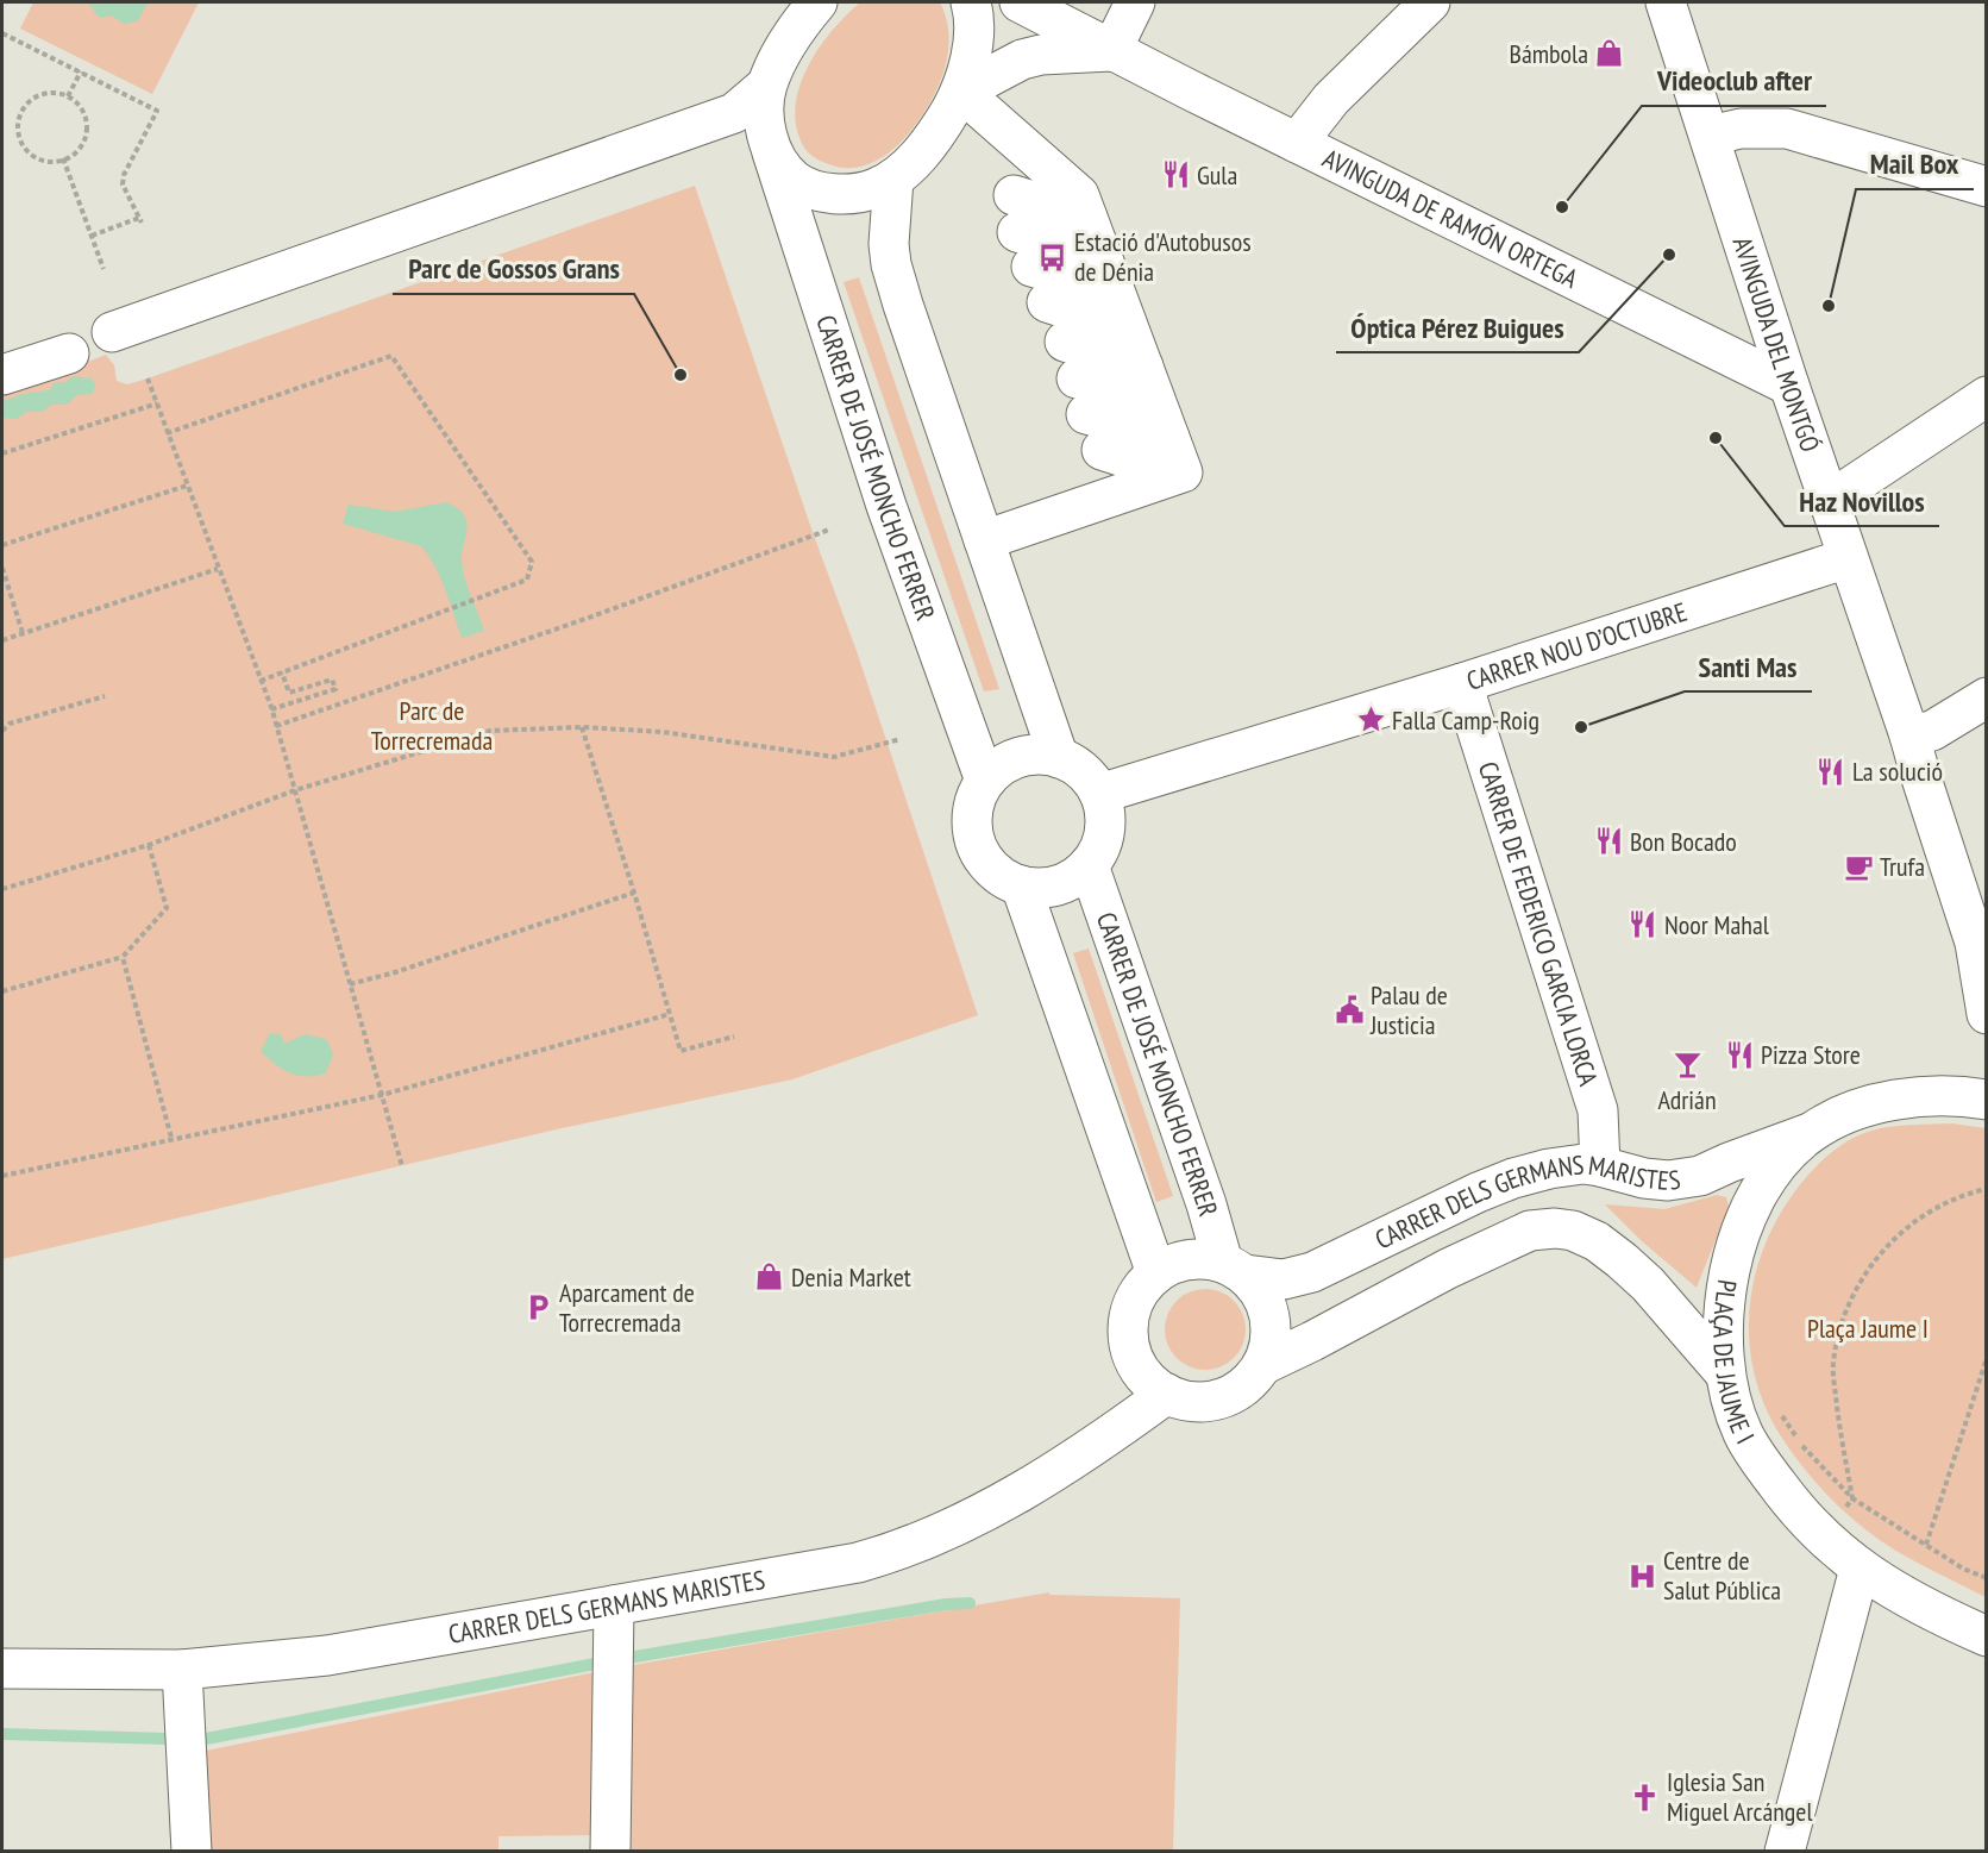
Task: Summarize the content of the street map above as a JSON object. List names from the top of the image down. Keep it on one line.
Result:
{"streets":{"street":["AVINGUDA DE RAMÓN ORTEGA","AVINGUDA DEL MONTGÓ","CARRER DE JOSÉ MONCHO FERRER","CARRER NOU D’OCTUBRE","CARRER DE FEDERICO GARCIA LORCA","CARRER DELS GERMANS MARISTES","PLAÇA DE JAUME I"]},"crossings":[["AVINGUDA DE RAMÓN ORTEGA","AVINGUDA DEL MONTGÓ"],["AVINGUDA DEL MONTGÓ","CARRER NOU D’OCTUBRE"],["CARRER DE JOSÉ MONCHO FERRER","CARRER NOU D’OCTUBRE"],["CARRER DE JOSÉ MONCHO FERRER","CARRER DELS GERMANS MARISTES"],["CARRER NOU D’OCTUBRE","CARRER DE FEDERICO GARCIA LORCA"],["CARRER DE FEDERICO GARCIA LORCA","CARRER DELS GERMANS MARISTES"],["CARRER DELS GERMANS MARISTES","PLAÇA DE JAUME I"]],"parks":["Parc de Torrecremada","Plaça Jaume I"],"places":{"shop":["Bámbola","Denia Market"],"restaurant":["Gula","La solució","Bon Bocado","Noor Mahal","Pizza Store"],"other":["Videoclub after","Óptica Pérez Buigues","Mail Box","Parc de Gossos Grans","Haz Novillos","Santi Mas"],"bus stop":["Estació d'Autobusos de Dénia"],"place":["Falla Camp-Roig"],"cafe":["Trufa"],"public building":["Palau de Justicia"],"bar":["Adrián"],"parking":["Aparcament de Torrecremada"],"hospital":["Centre de Salut Pública"],"church":["Iglesia San Miguel Arcángel"]}}
